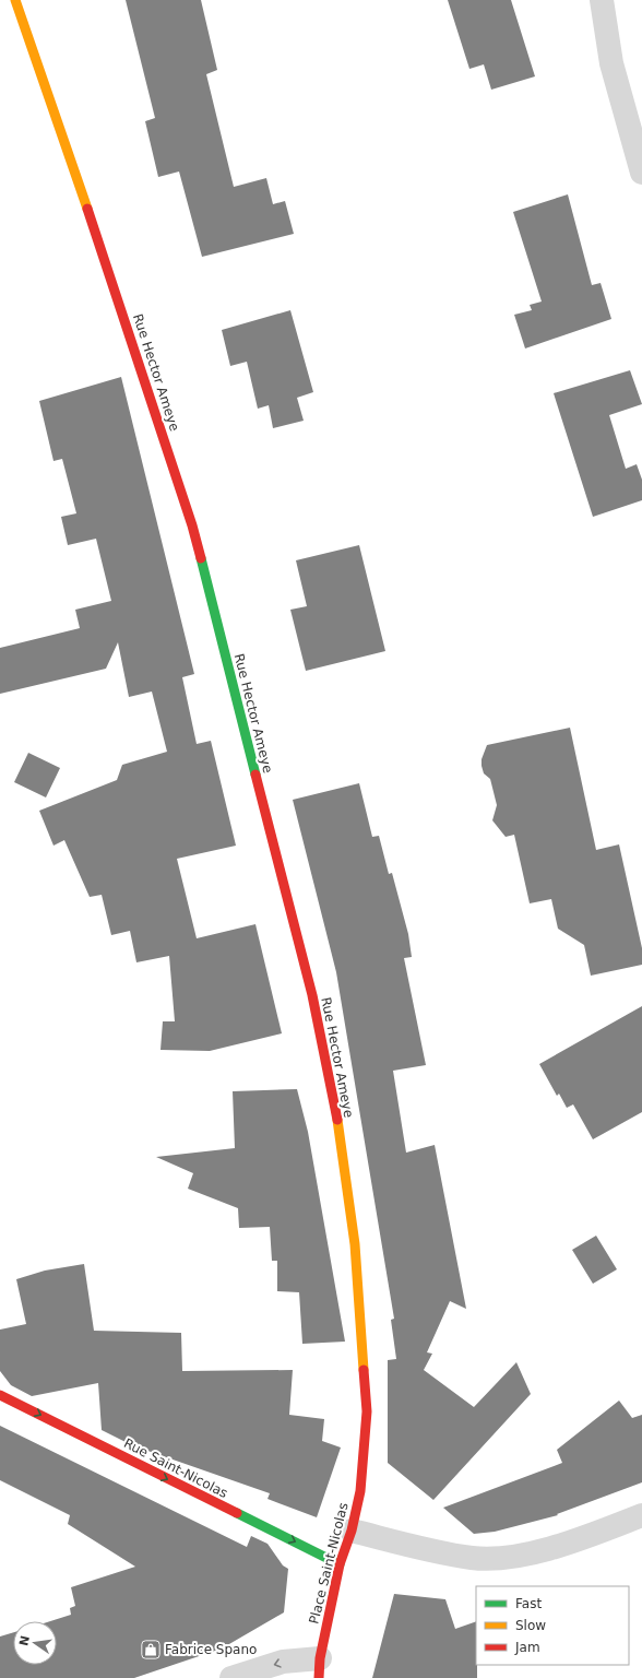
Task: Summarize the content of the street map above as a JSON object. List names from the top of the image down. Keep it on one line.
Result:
{"streets":{"street":["Rue Hector Ameye","Rue Saint-Nicolas","Place Saint-Nicolas"]},"crossings":[["Rue Hector Ameye","Place Saint-Nicolas"],["Rue Saint-Nicolas","Place Saint-Nicolas"]],"one_way":["Rue Saint-Nicolas"],"places":{"shop":["Fabrice Spano"]},"legend":["Fast","Slow","Jam"],"north":"left"}
